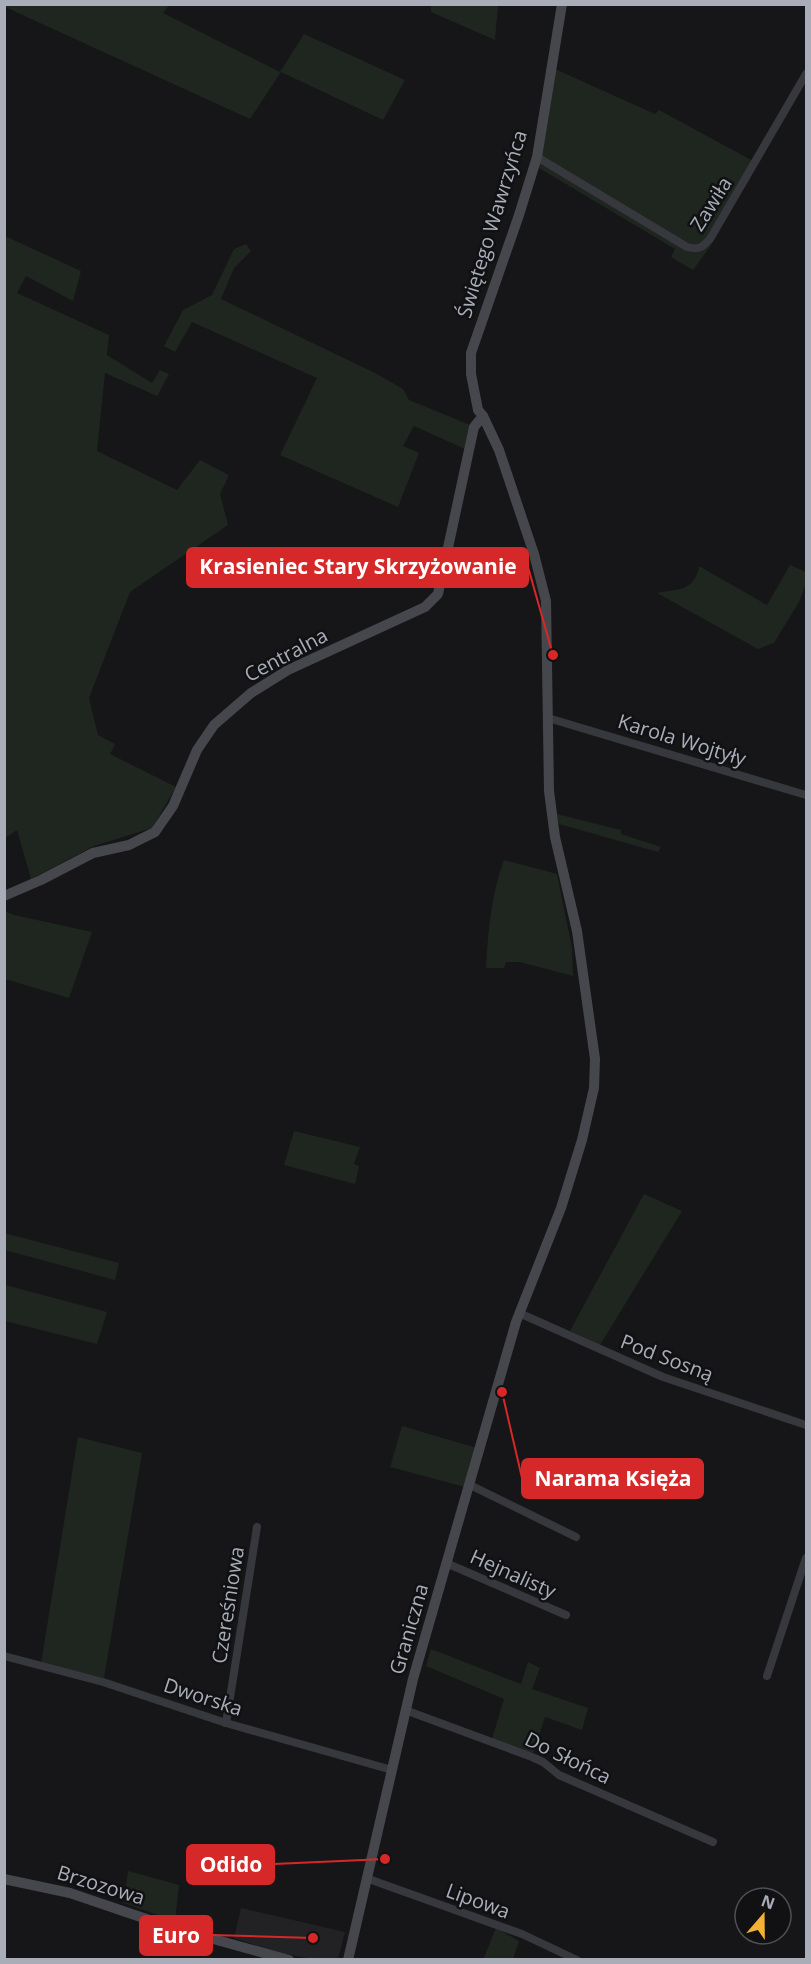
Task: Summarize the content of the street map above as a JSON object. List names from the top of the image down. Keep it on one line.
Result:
{"streets":{"street":["Zawiła","Świętego Wawrzyńca","Centralna","Karola Wojtyły","Pod Sosną","Hejnalisty","Czereśniowa","Graniczna","Dworska","Do Słońca","Brzozowa","Lipowa"]},"crossings":[["Zawiła","Świętego Wawrzyńca"],["Świętego Wawrzyńca","Centralna"],["Świętego Wawrzyńca","Graniczna"],["Centralna","Graniczna"],["Karola Wojtyły","Graniczna"],["Pod Sosną","Graniczna"],["Hejnalisty","Graniczna"],["Czereśniowa","Dworska"],["Graniczna","Dworska"],["Graniczna","Do Słońca"],["Graniczna","Lipowa"]],"places":["Krasieniec Stary Skrzyżowanie","Narama Księża","Odido","Euro"],"north":"top"}
